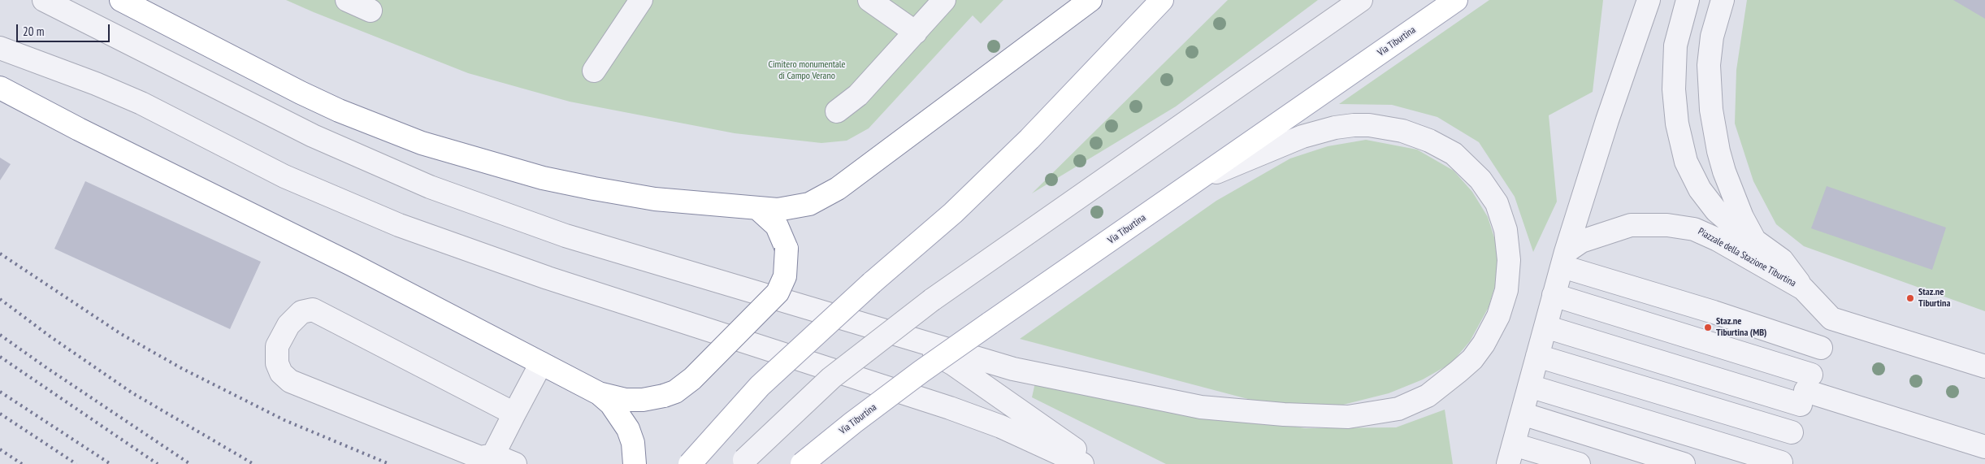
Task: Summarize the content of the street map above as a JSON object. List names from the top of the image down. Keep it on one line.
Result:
{"streets":{"main road":["Via Tiburtina"],"street":["Piazzale della Stazione Tiburtina"]},"parks":["Cimitero monumentale di Campo Verano"],"places":["Staz.ne Tiburtina","Staz.ne Tiburtina (MB)"],"scale_bar":"20 m"}
